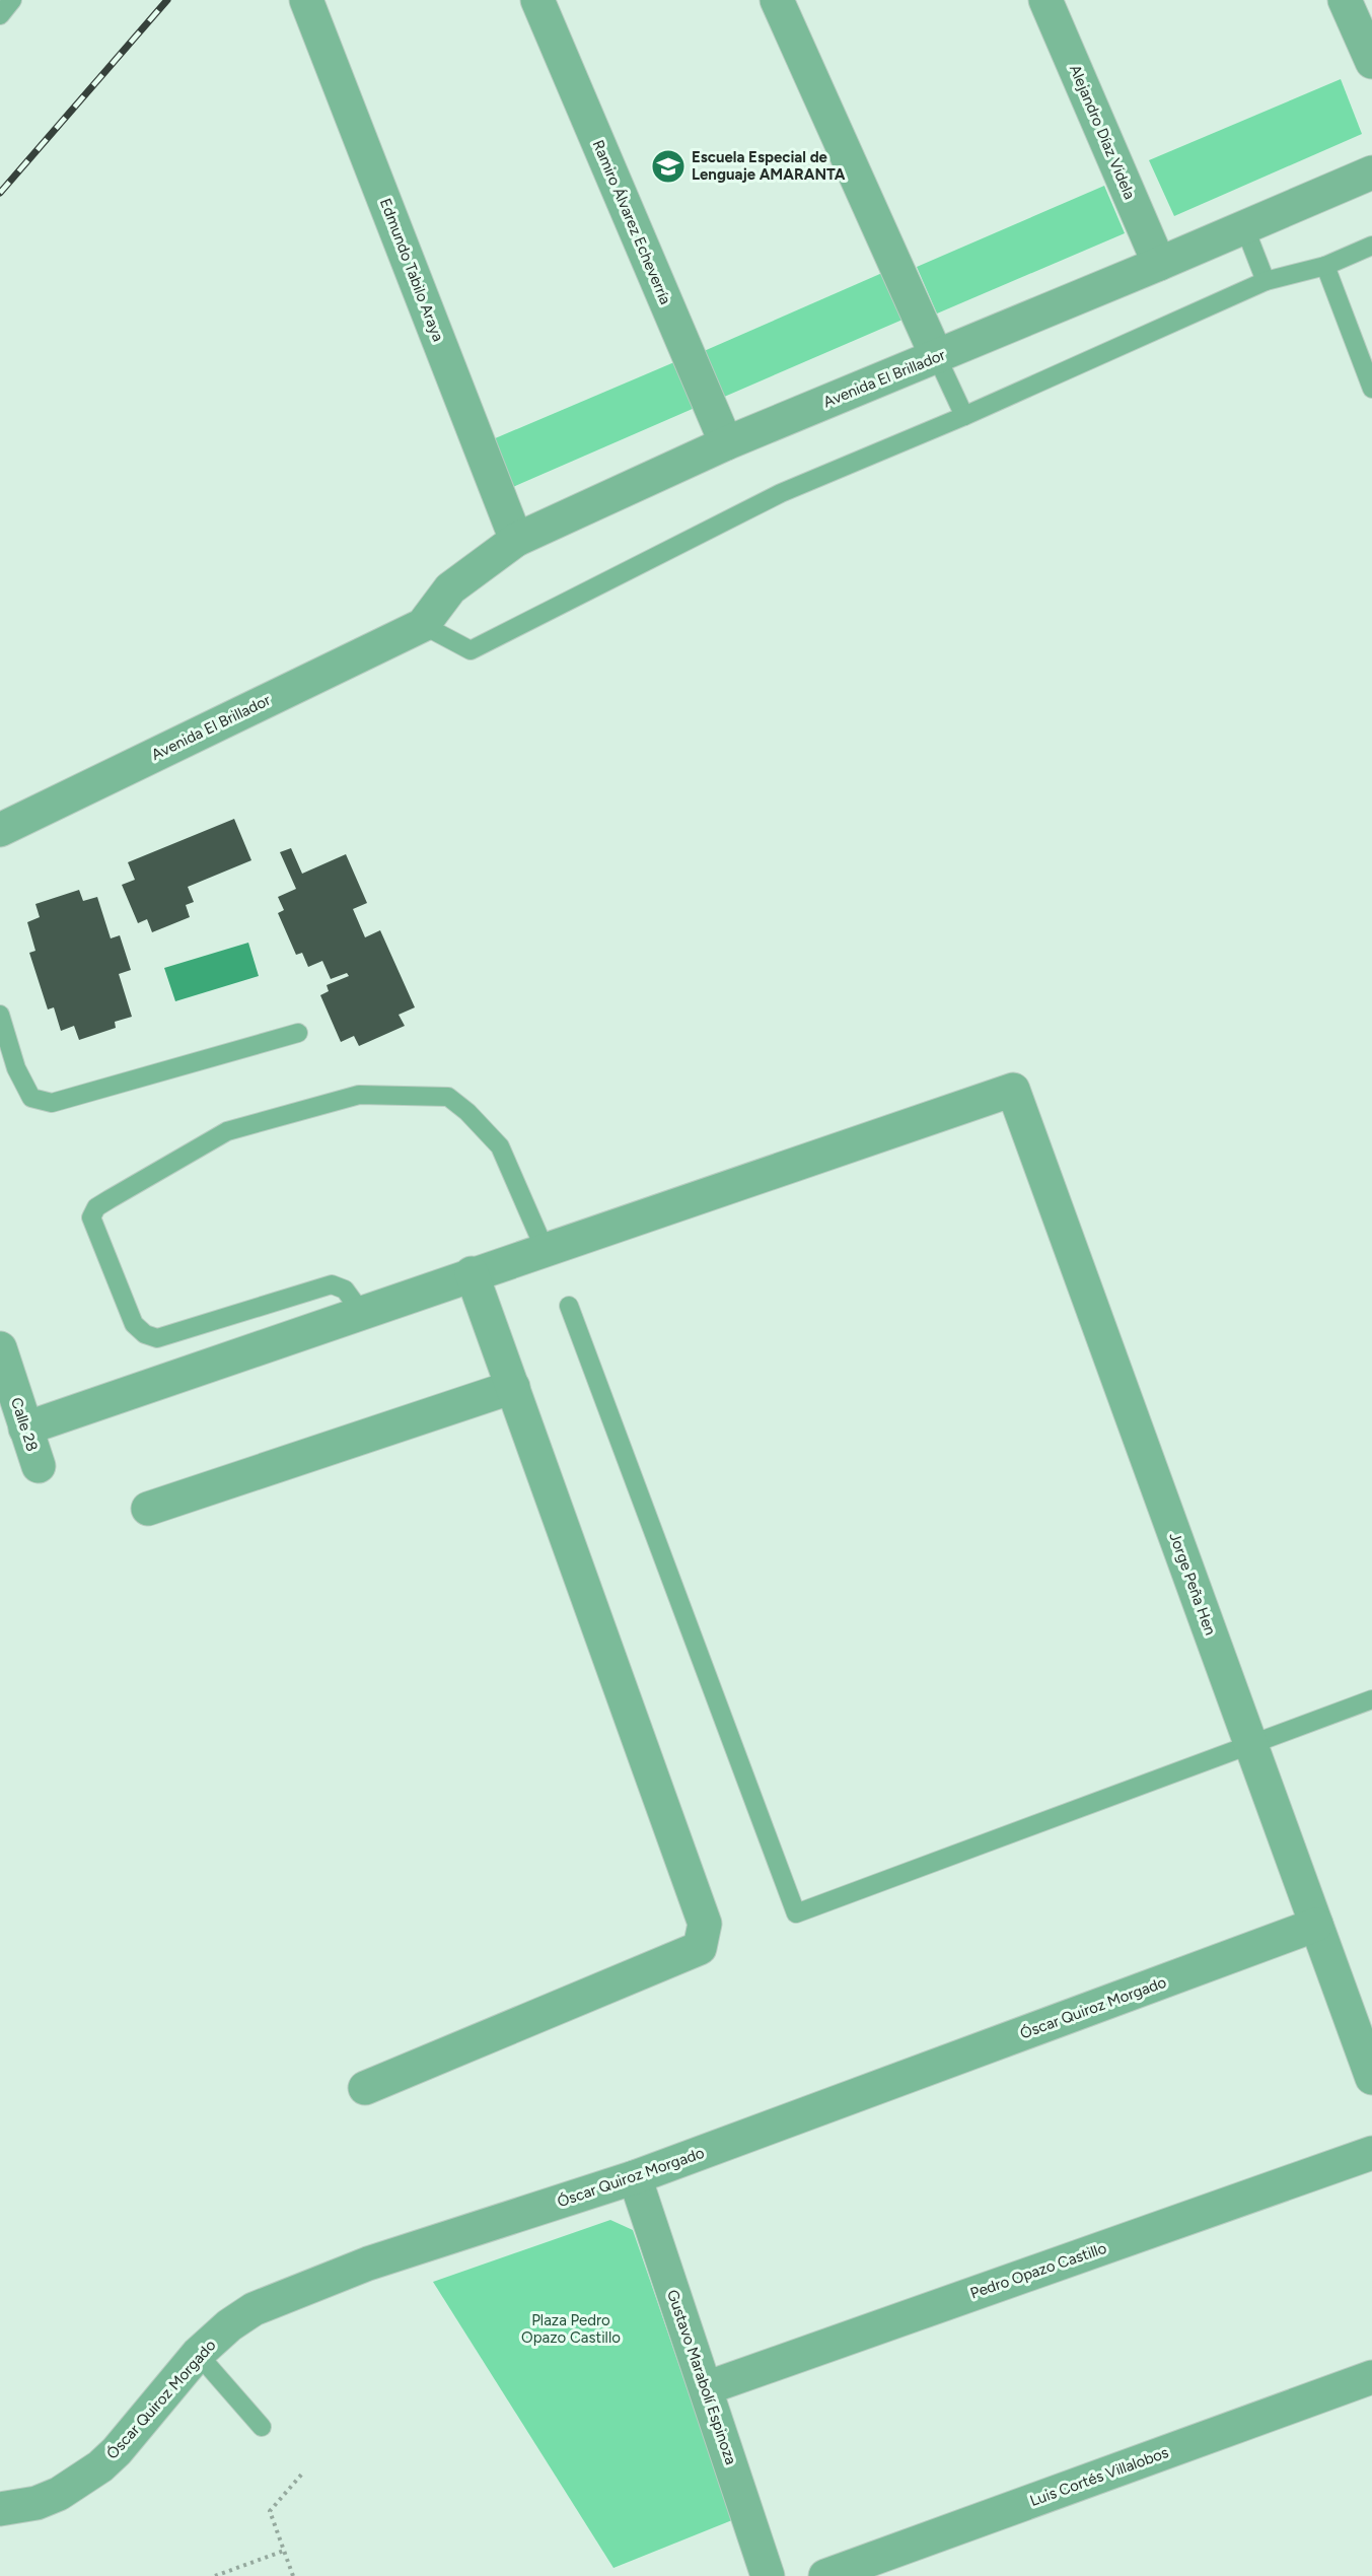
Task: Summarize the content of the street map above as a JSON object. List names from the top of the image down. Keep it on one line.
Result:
{"streets":{"street":["Alejandro Díaz Videla","Ramiro Álvarez Echeverría","Edmundo Tabilo Araya","Avenida El Brillador","Calle 28","Jorge Peña Hen","Óscar Quiroz Morgado","Pedro Opazo Castillo","Gustavo Marabolí Espinoza","Luis Cortés Villalobos"]},"crossings":[["Alejandro Díaz Videla","Avenida El Brillador"],["Ramiro Álvarez Echeverría","Avenida El Brillador"],["Edmundo Tabilo Araya","Avenida El Brillador"],["Jorge Peña Hen","Óscar Quiroz Morgado"],["Óscar Quiroz Morgado","Gustavo Marabolí Espinoza"],["Pedro Opazo Castillo","Gustavo Marabolí Espinoza"]],"parks":["Plaza Pedro Opazo Castillo"],"places":{"school or university":["Escuela Especial de Lenguaje AMARANTA"]}}
